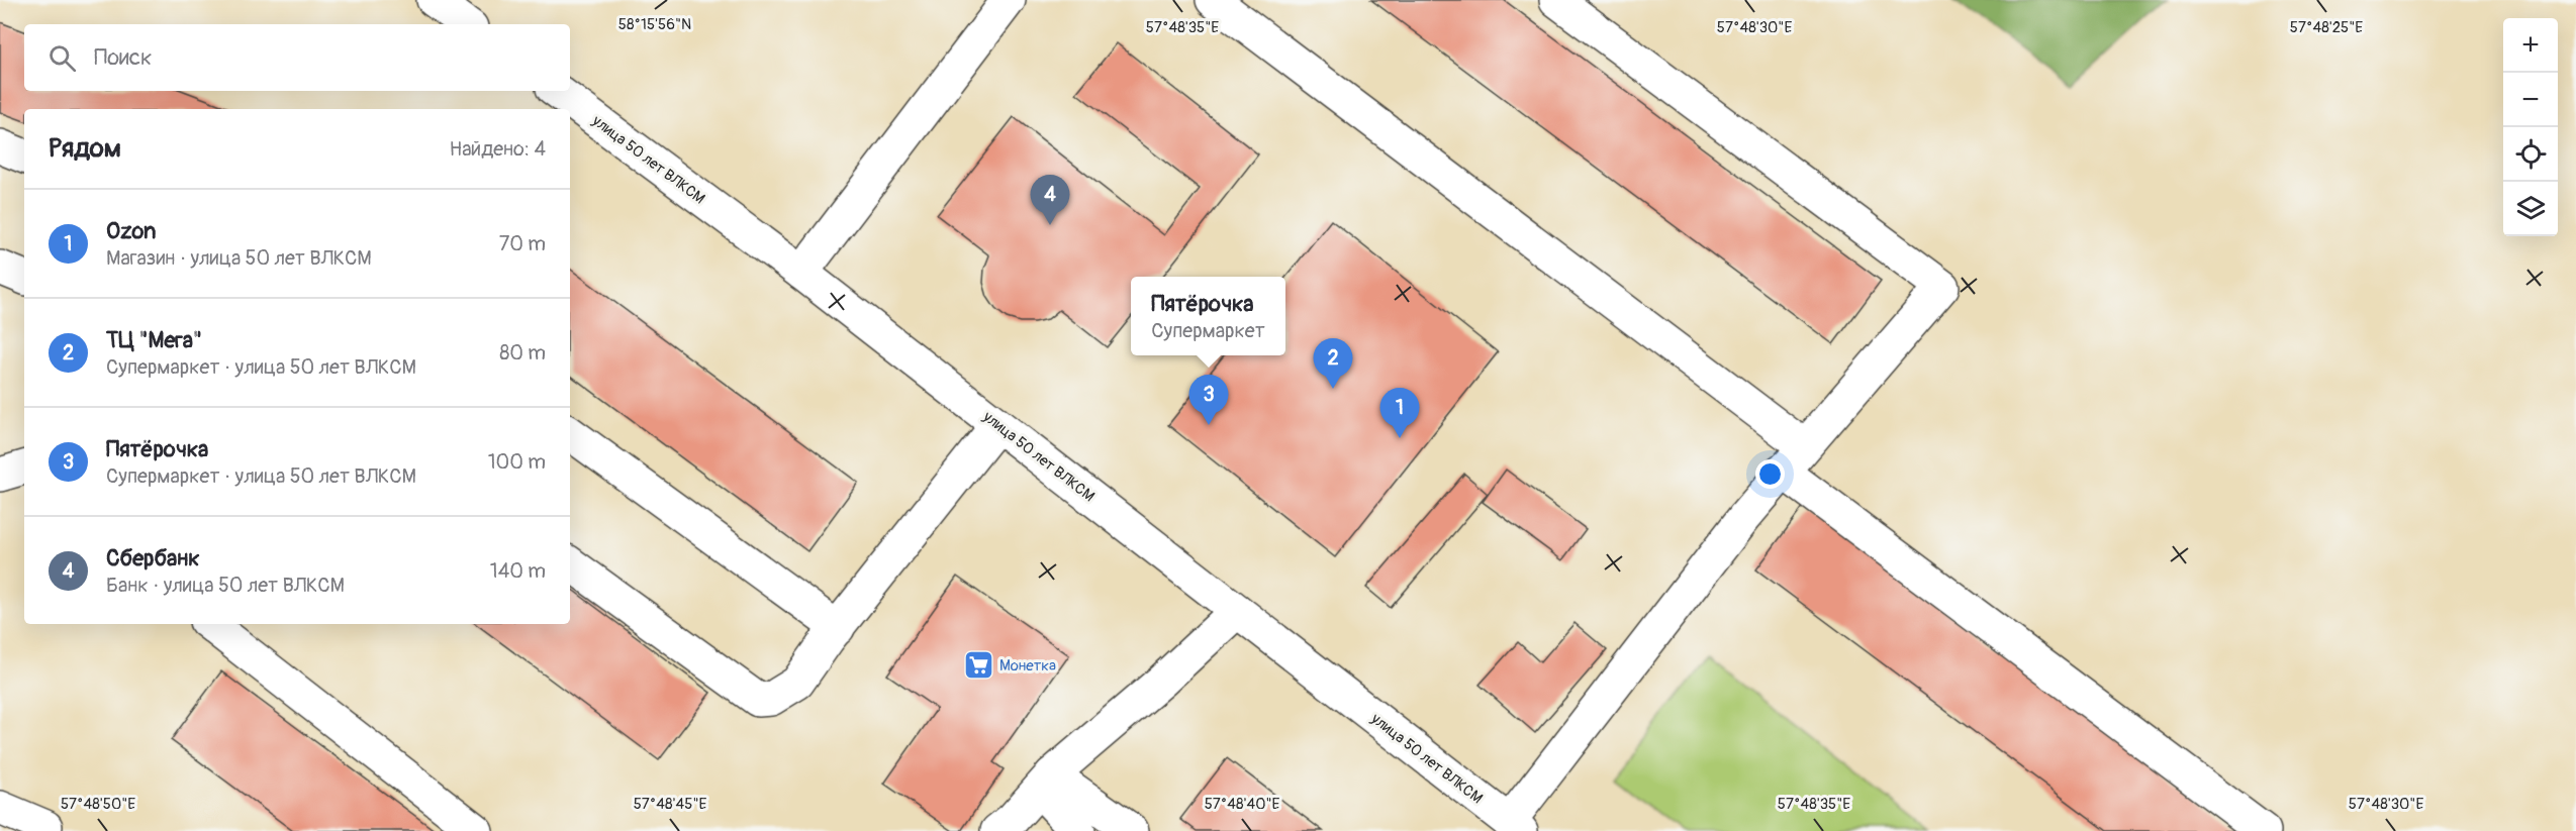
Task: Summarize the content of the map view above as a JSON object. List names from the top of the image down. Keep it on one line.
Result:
{"streets":{"street":["улица 50 лет ВЛКСМ"]},"places":{"supermarket":["Монетка"]},"page":{"map_buttons":["+","−"],"search":"Поиск","heading":["Рядом","Найдено: 4"],"pins":["4","2","3","1"],"list":[{"mark":"1","name":"Ozon","note":"Магазин · улица 50 лет ВЛКСМ","value":"70 m"},{"mark":"2","name":"ТЦ \"Мега\"","note":"Супермаркет · улица 50 лет ВЛКСМ","value":"80 m"},{"mark":"3","name":"Пятёрочка","note":"Супермаркет · улица 50 лет ВЛКСМ","value":"100 m"},{"mark":"4","name":"Сбербанк","note":"Банк · улица 50 лет ВЛКСМ","value":"140 m"}],"popup":["Пятёрочка","Супермаркет"]},"coordinates":["58°15'56\"N","57°48'35\"E","57°48'30\"E","57°48'25\"E","57°48'50\"E","57°48'45\"E","57°48'40\"E"]}
